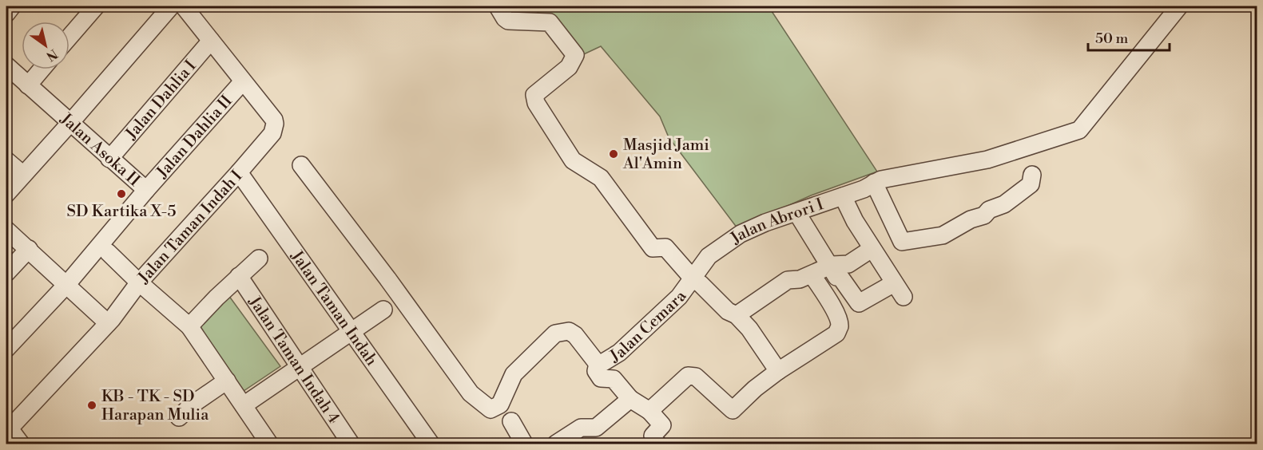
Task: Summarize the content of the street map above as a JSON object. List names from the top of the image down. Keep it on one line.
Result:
{"streets":{"street":["Jalan Dahlia I","Jalan Dahlia II","Jalan Asoka II","Jalan Abrori I","Jalan Taman Indah I","Jalan Taman Indah","Jalan Cemara","Jalan Taman Indah 4"]},"crossings":[["Jalan Dahlia I","Jalan Asoka II"],["Jalan Dahlia I","Jalan Taman Indah I"],["Jalan Dahlia II","Jalan Asoka II"],["Jalan Dahlia II","Jalan Taman Indah I"],["Jalan Abrori I","Jalan Cemara"],["Jalan Taman Indah I","Jalan Taman Indah"]],"places":["Masjid Jami Al'Amin","SD Kartika X-5","KB - TK - SD Harapan Mulia"],"scale_bar":"50 m","north":"bottom right"}
